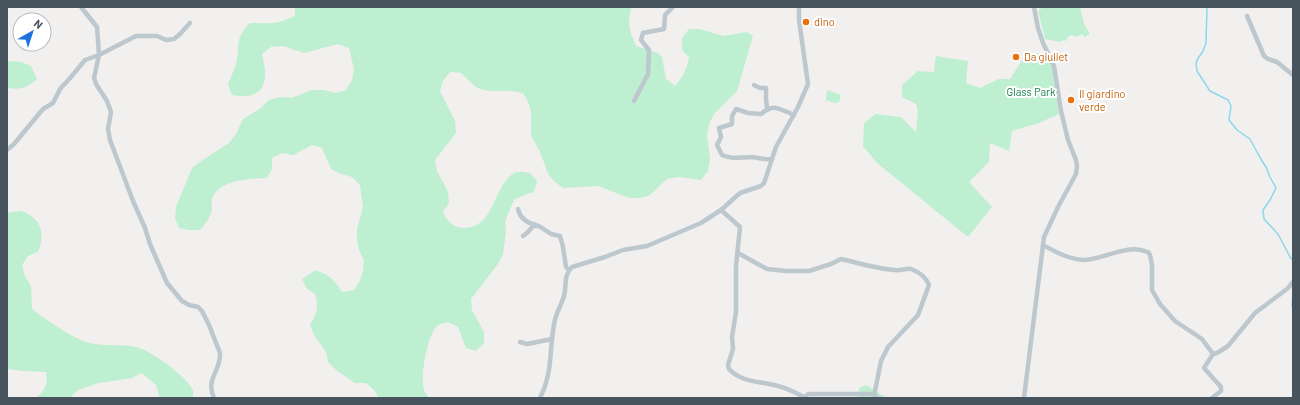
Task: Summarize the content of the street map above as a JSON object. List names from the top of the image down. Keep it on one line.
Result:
{"parks":["Glass Park"],"places":["dino","Da giuliet","Il giardino verde"],"north":"top right"}
